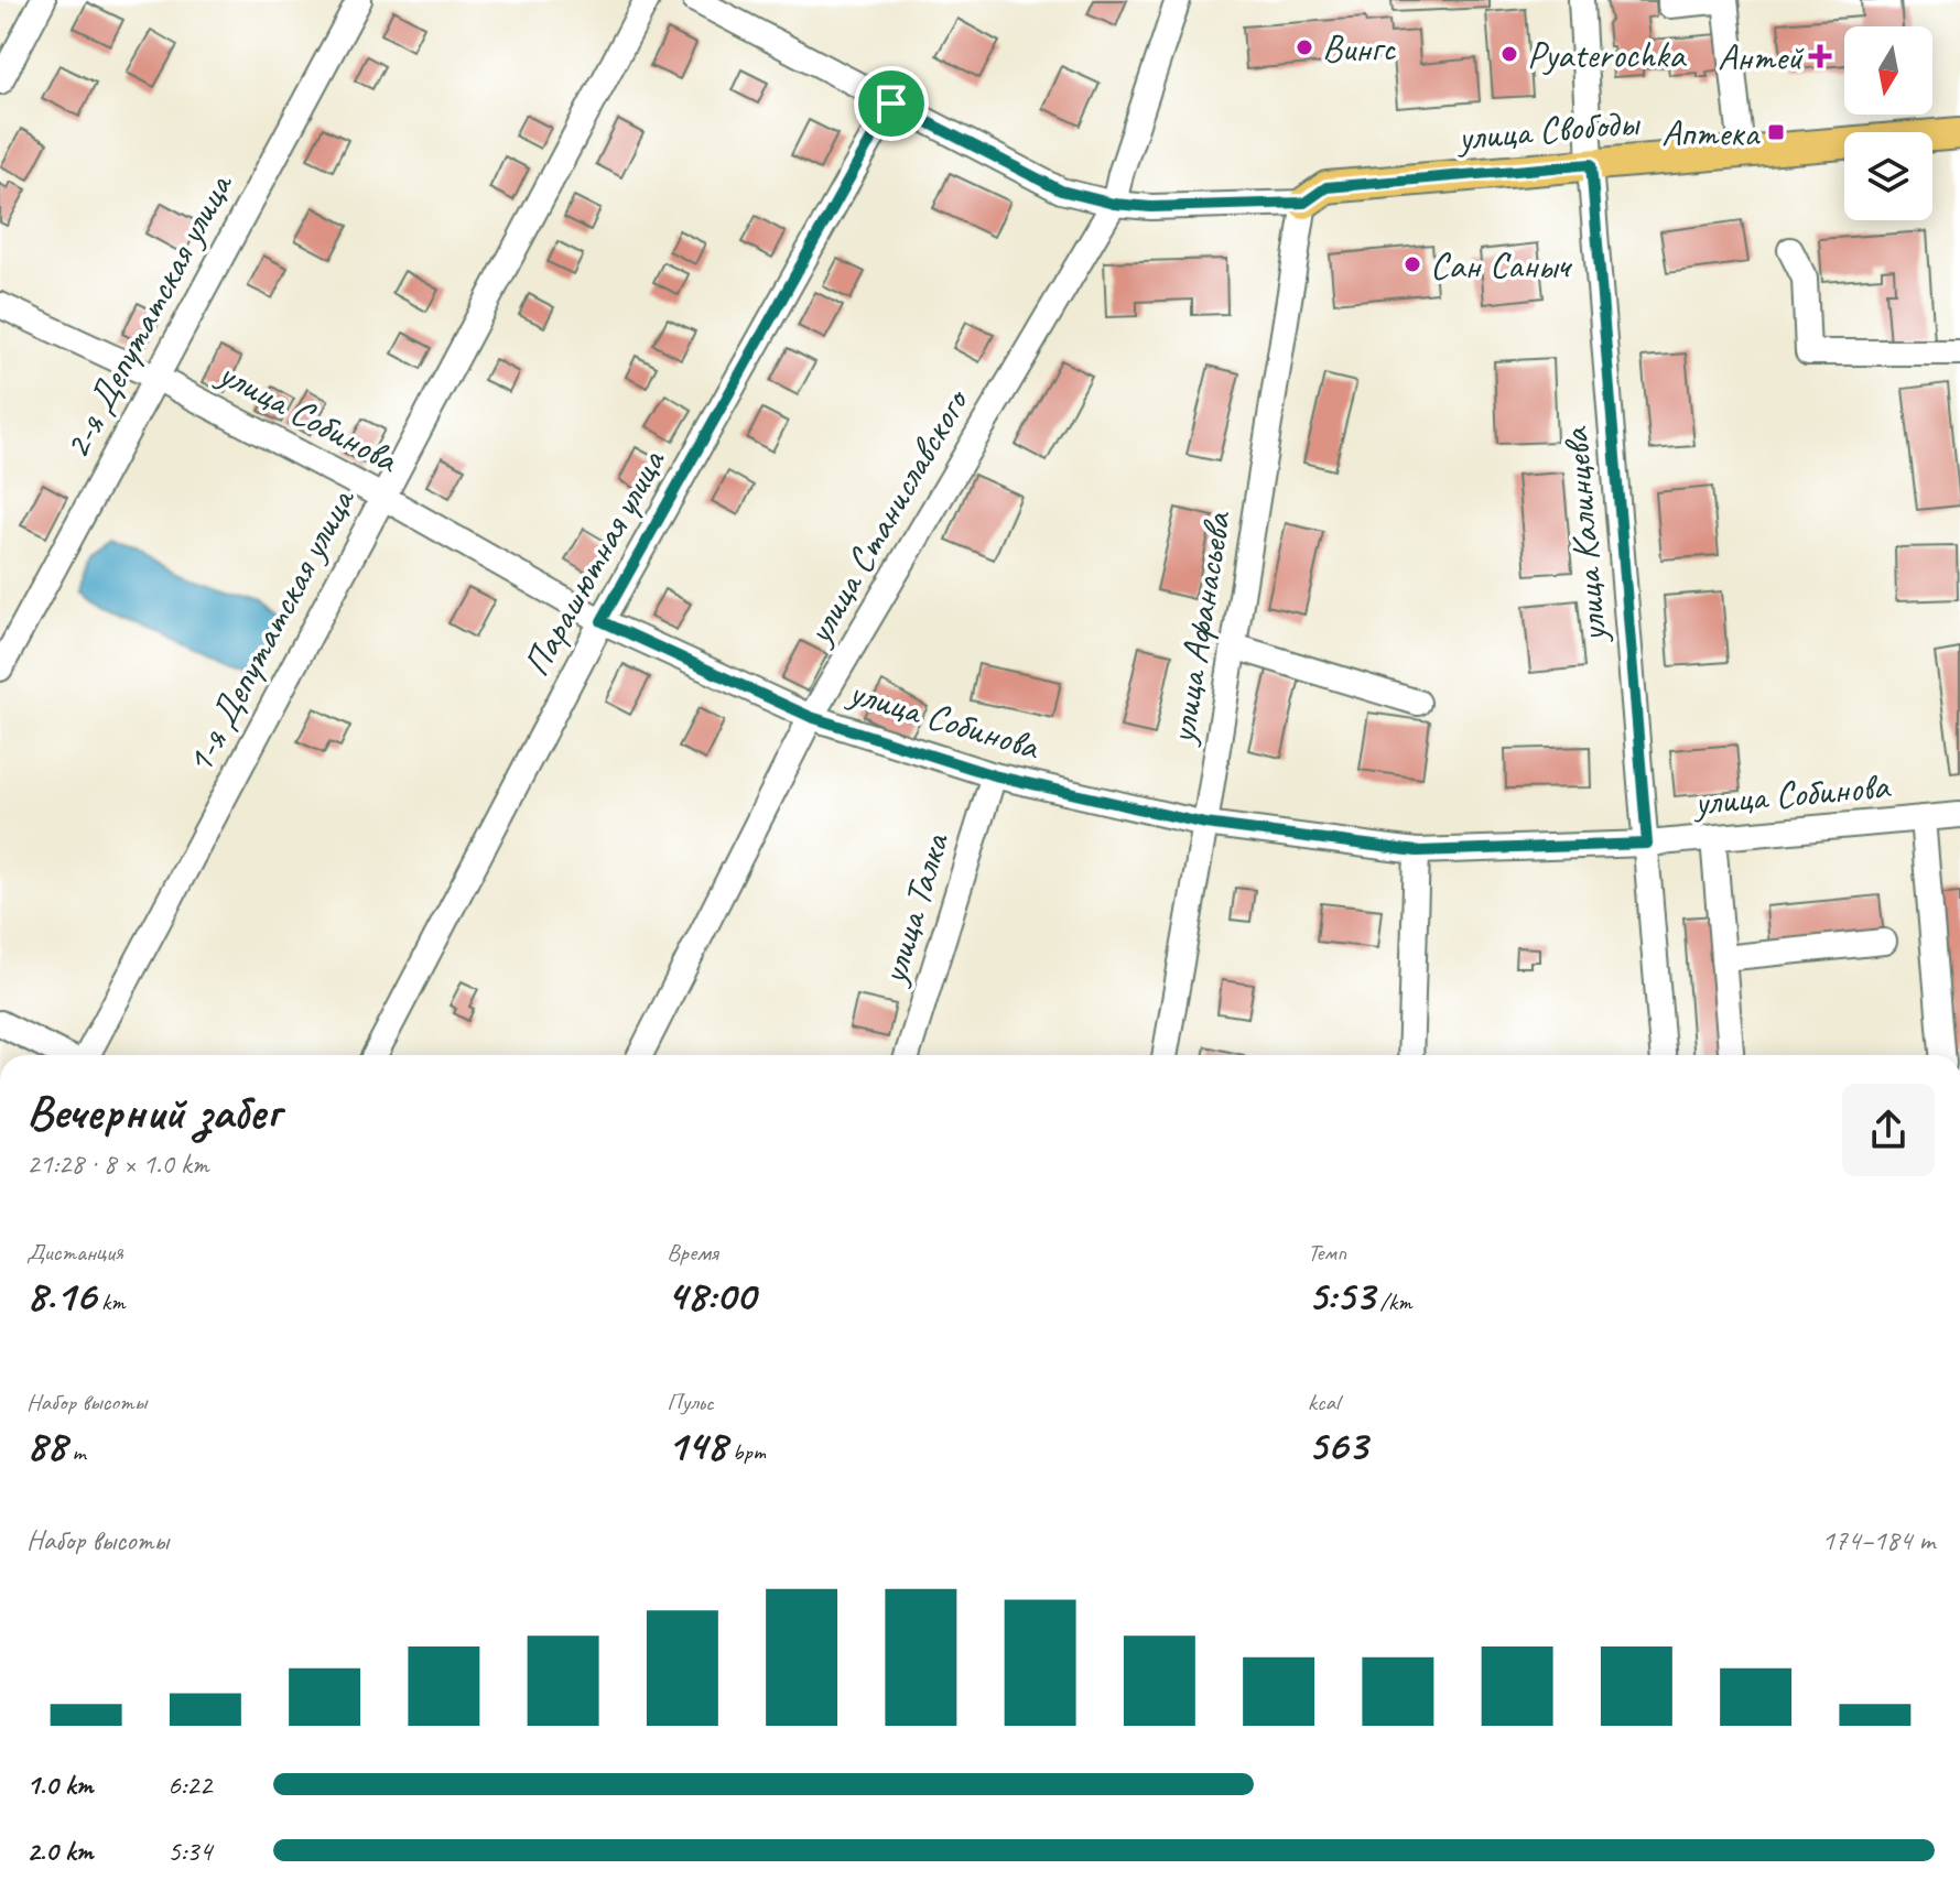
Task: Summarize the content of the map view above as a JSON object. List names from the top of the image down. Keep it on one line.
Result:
{"streets":{"main road":["улица Свободы"],"street":["2-я Депутатская улица","улица Собинова","улица Станиславского","улица Калинцева","Парашютная улица","улица Афанасьева","1-я Депутатская улица","улица Талка"]},"crossings":[["улица Свободы","улица Станиславского"],["улица Свободы","улица Калинцева"],["улица Свободы","Парашютная улица"],["улица Свободы","улица Афанасьева"],["2-я Депутатская улица","улица Собинова"],["улица Собинова","улица Станиславского"],["улица Собинова","улица Калинцева"],["улица Собинова","Парашютная улица"],["улица Собинова","улица Афанасьева"],["улица Собинова","1-я Депутатская улица"],["улица Собинова","улица Талка"]],"places":{"other":["Вингс","Pyaterochka","Сан Саныч"],"health":["Антей"],"transit":["Аптека"]},"north":"bottom","page":{"heading":["Вечерний забег","21:28 · 8 × 1.0 km"],"stats":[["Дистанция","8.16 km"],["Время","48:00"],["Темп","5:53 /km"],["Набор высоты","88 m"],["Пульс","148 bpm"],["kcal","563"]],"chart":["Набор высоты","174–184 m"],"list":[{"name":"1.0 km","note":"6:22"},{"name":"2.0 km","note":"5:34"}]}}
